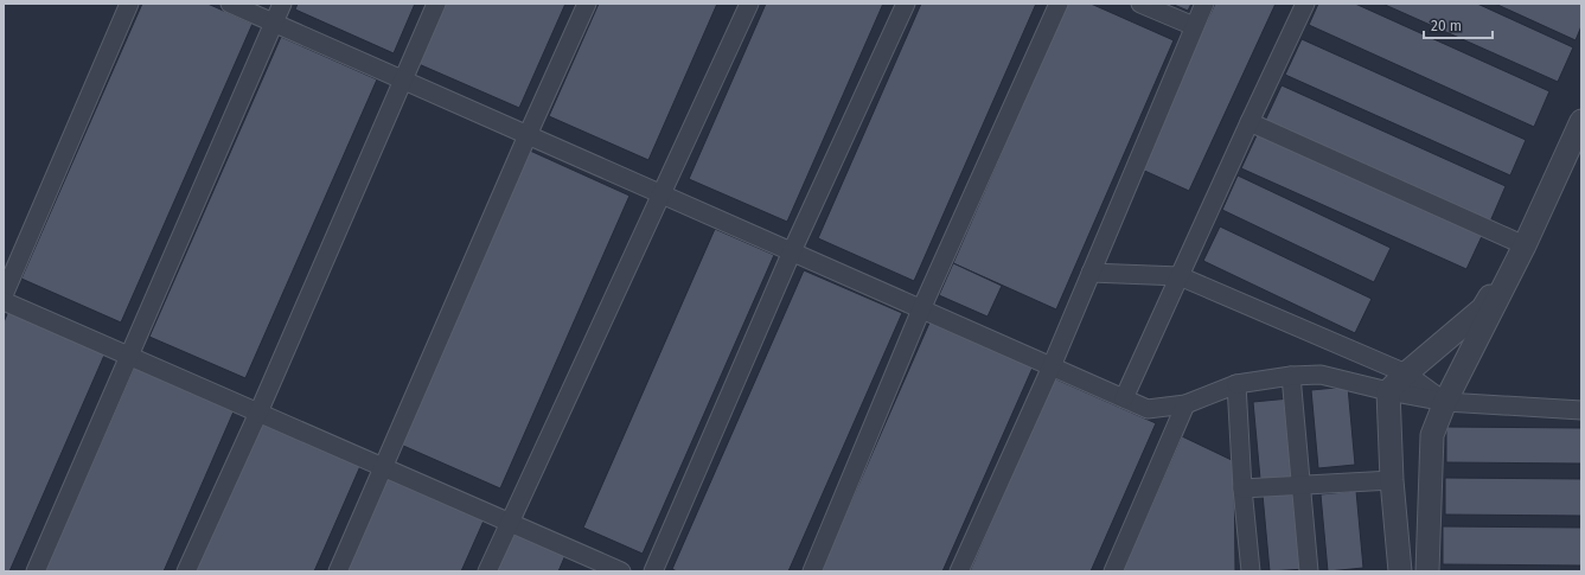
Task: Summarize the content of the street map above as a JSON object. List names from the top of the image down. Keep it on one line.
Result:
{"scale_bar":"20 m"}
